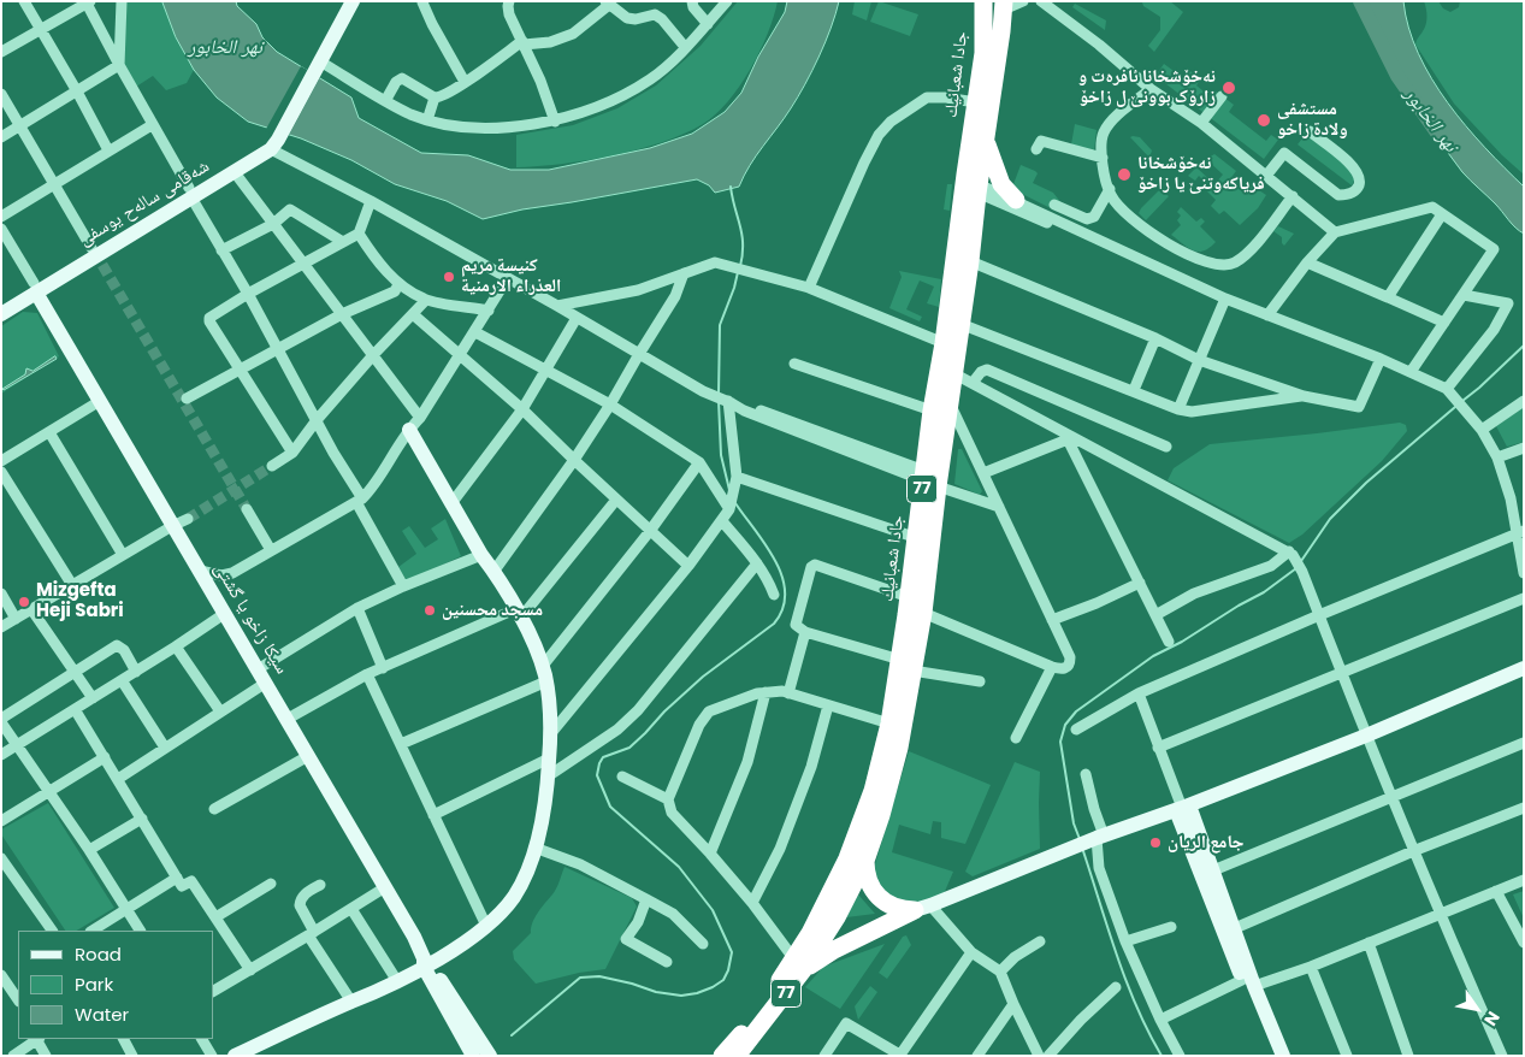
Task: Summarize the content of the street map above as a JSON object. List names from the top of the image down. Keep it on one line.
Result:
{"streets":{"highway":["جادا شعبانيك","77"],"main road":["شەقامی سالەح یوسفی","سیکا زاخو یا گشتى"]},"crossings":[["جادا شعبانيك","77"],["شەقامی سالەح یوسفی","سیکا زاخو یا گشتى"]],"water":["نهر الخابور"],"places":["نەخۆشخانا ئافرەت و زارۆک بوونێ ل زاخۆ","مستشفى ولادة زاخو","نه‌خۆشخانا فرياكه‌وتنێ يا زاخۆ","كنيسة مريم العذراء الارمنية","Mizgefta Heji Sabri","مسجد محسنين","جامع الريان"],"legend":["Road","Park","Water"],"north":"bottom right"}
